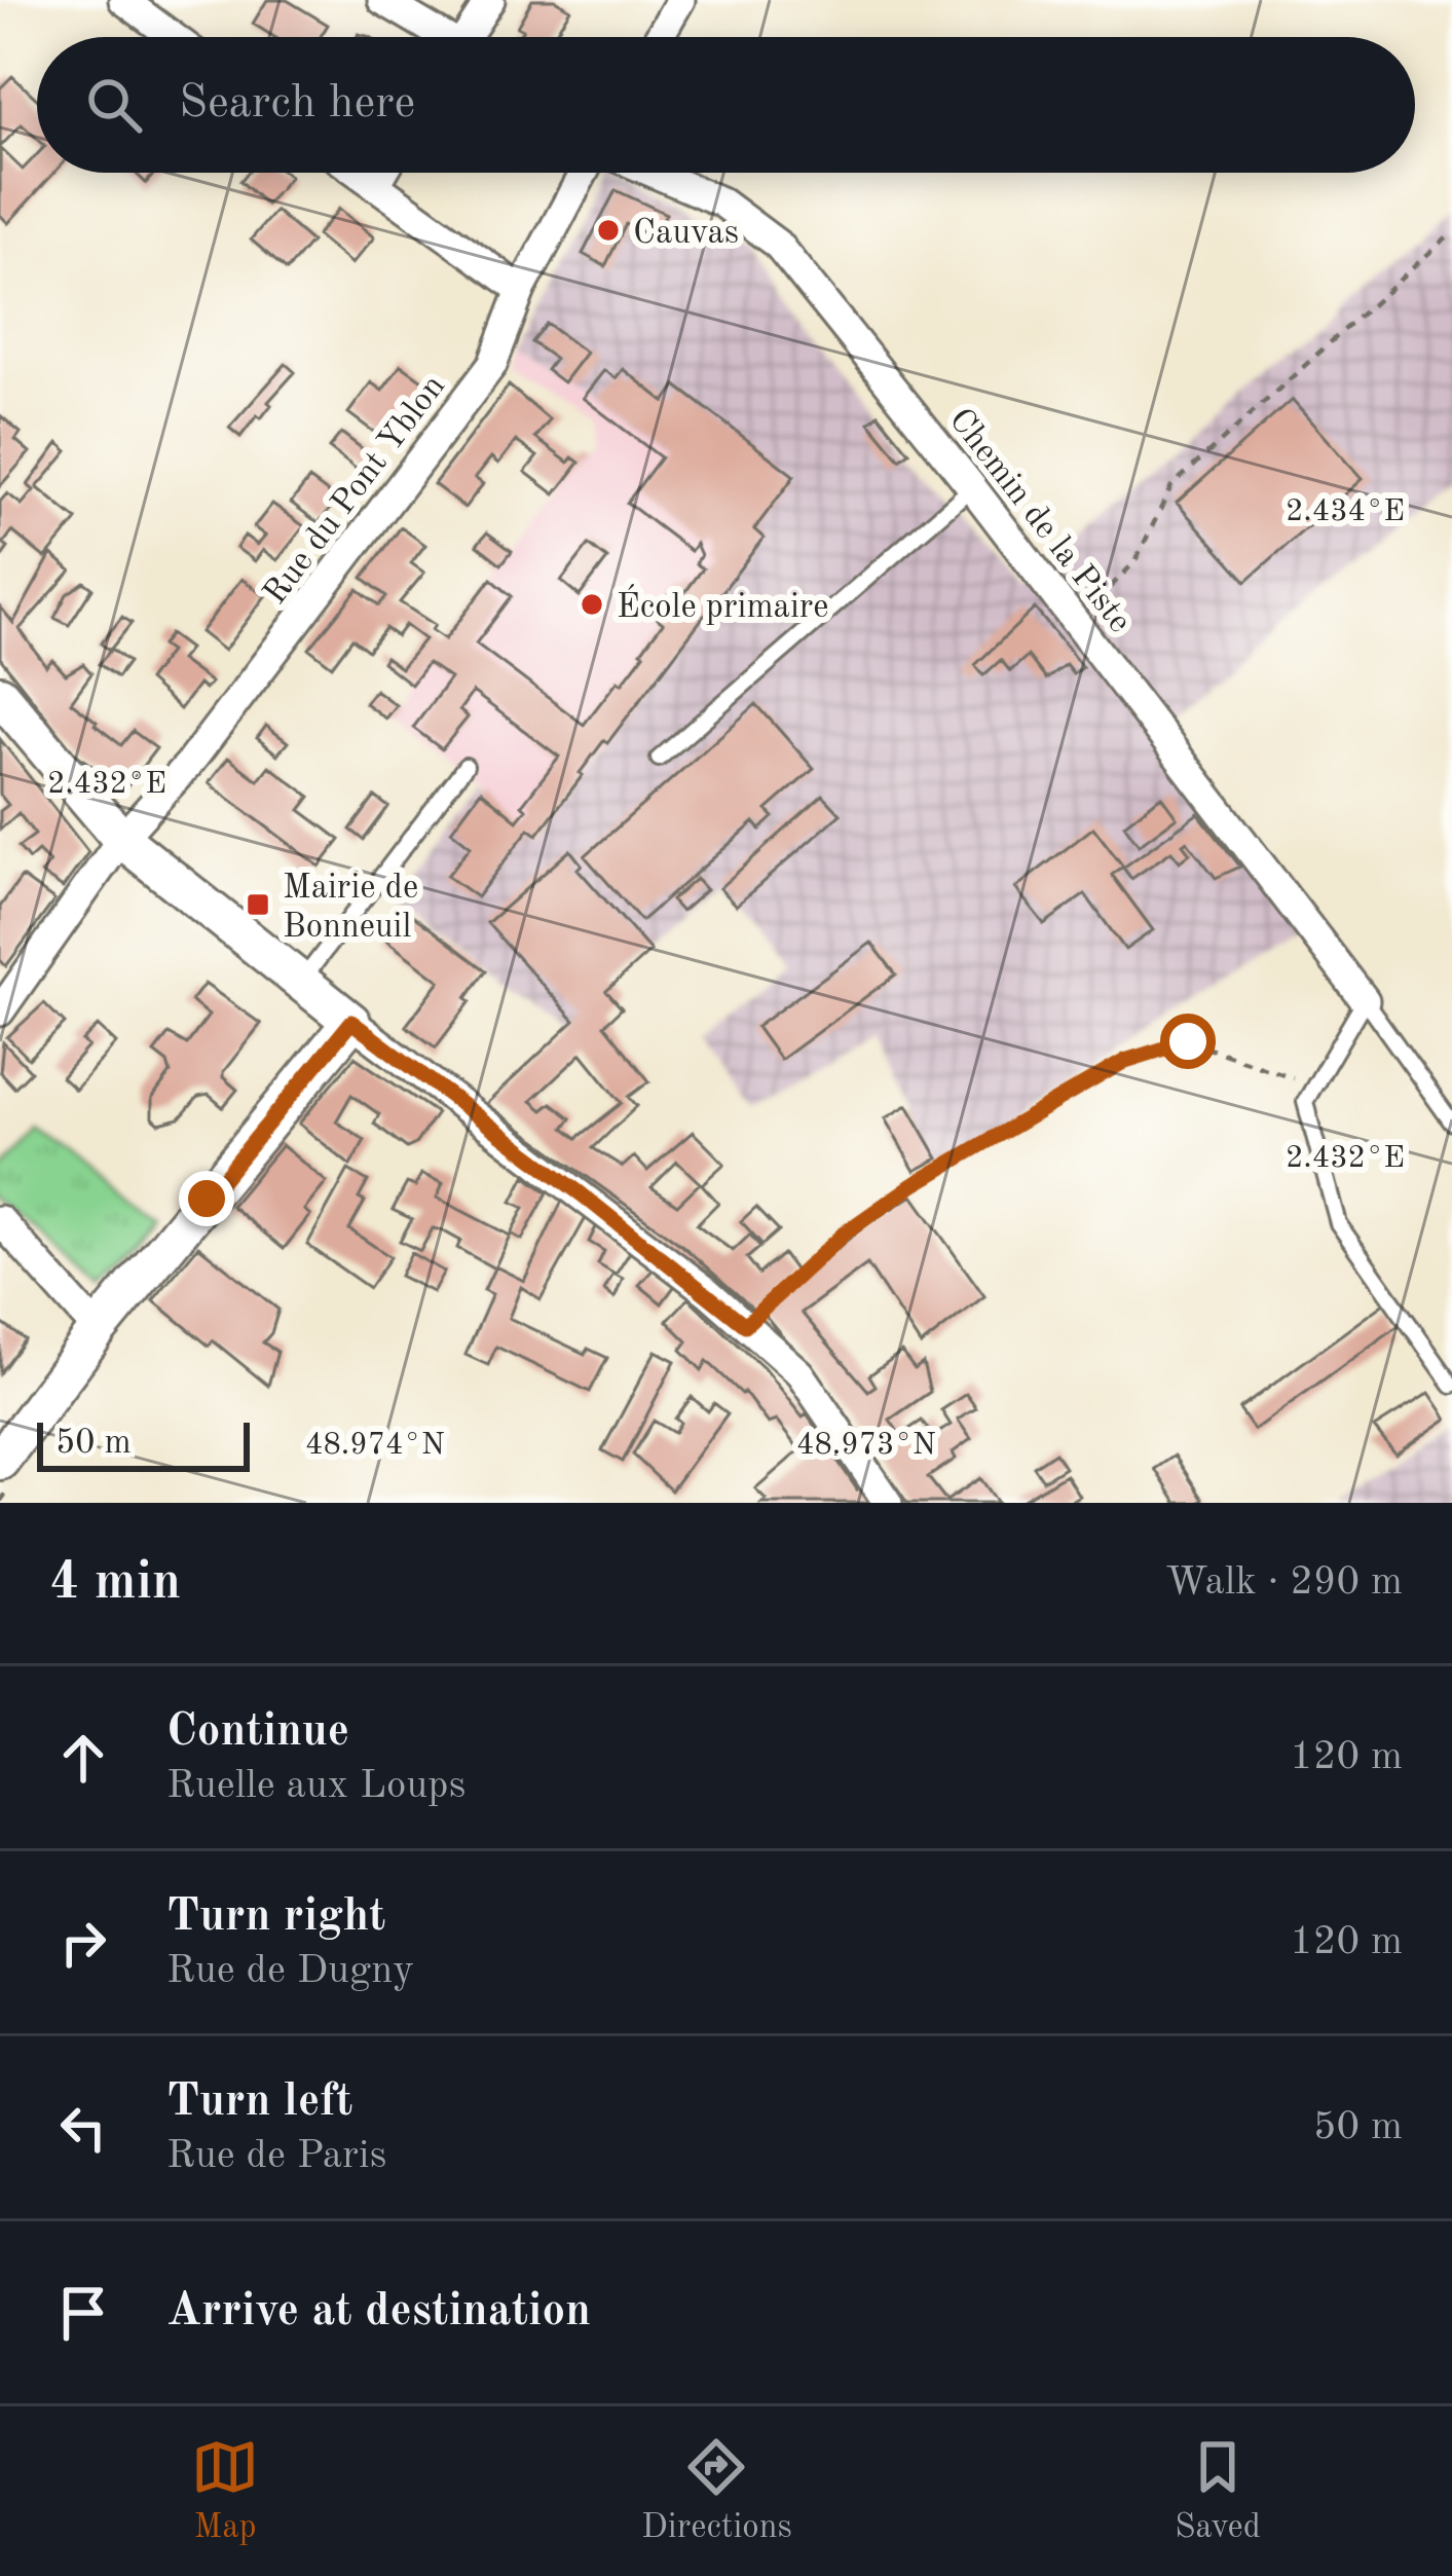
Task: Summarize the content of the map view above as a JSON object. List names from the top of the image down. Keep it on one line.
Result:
{"streets":{"street":["Rue du Pont Yblon","Chemin de la Piste"]},"places":{"other":["Cauvas","École primaire"],"transit":["Mairie de Bonneuil"]},"scale_bar":"50 m","page":{"search":"Search here","scale":"50 m","heading":["4 min","Walk · 290 m"],"list":[["Continue","Ruelle aux Loups","120 m"],["Turn right","Rue de Dugny","120 m"],["Turn left","Rue de Paris","50 m"],"Arrive at destination"],"nav":["Map","Directions","Saved"]},"coordinates":["2.434°E","2.432°E","48.974°N","48.973°N"]}
